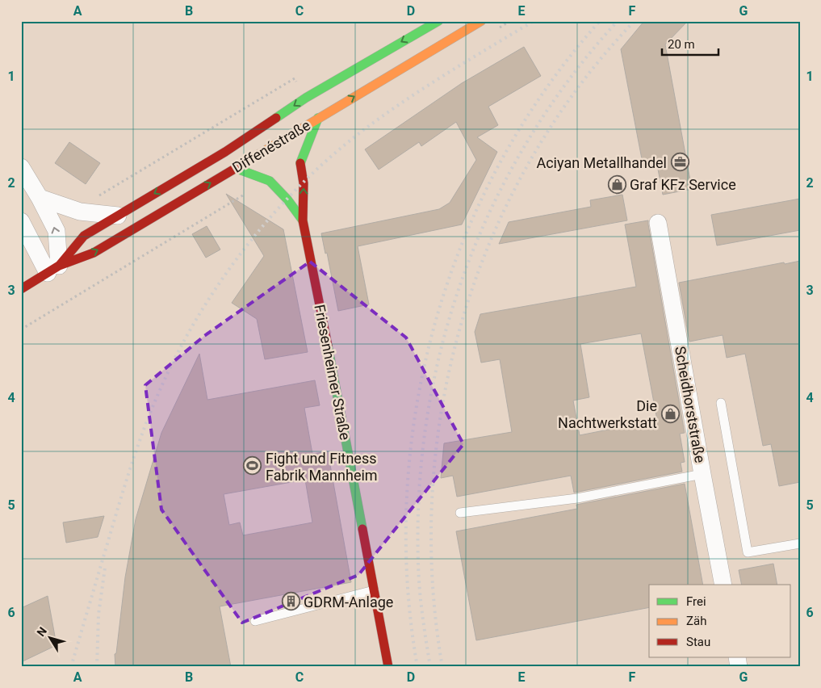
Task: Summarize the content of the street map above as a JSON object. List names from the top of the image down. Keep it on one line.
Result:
{"streets":{"main road":["Diffenéstraße","Friesenheimer Straße"],"street":["Scheidhorststraße"]},"crossings":[["Diffenéstraße","Friesenheimer Straße"]],"places":{"office":["Aciyan Metallhandel"],"shop":["Graf KFz Service","Die Nachtwerkstatt"],"sports":["Fight und Fitness Fabrik Mannheim"],"building":["GDRM-Anlage"]},"legend":["Frei","Zäh","Stau"],"scale_bar":"20 m","north":"top left","grid":{"columns":["A","B","C","D","E","F","G"],"rows":["1","2","3","4","5","6"]}}
